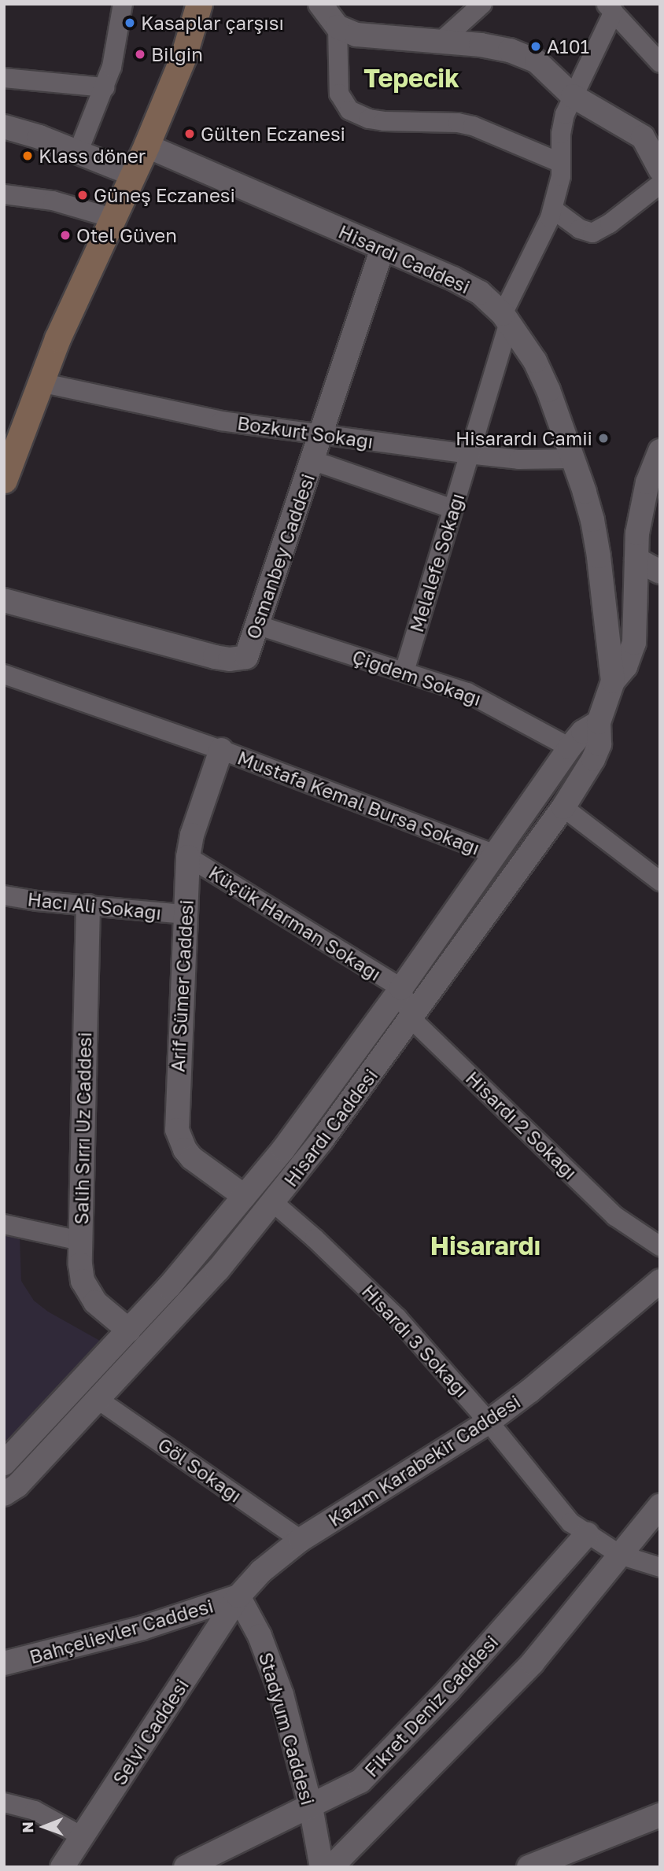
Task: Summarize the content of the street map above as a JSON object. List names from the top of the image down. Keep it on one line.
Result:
{"streets":{"street":["Hisardı Caddesi","Bozkurt Sokağı","Osmanbey Caddesi","Melalefe Sokağı","Çiğdem Sokağı","Mustafa Kemal Bursa Sokağı","Hacı Ali Sokağı","Küçük Harman Sokağı","Arif Sümer Caddesi","Hisardı 2 Sokağı","Salih Sırrı Uz Caddesi","Hisardı 3 Sokağı","Kazım Karabekir Caddesi","Göl Sokağı","Bahçelievler Caddesi","Fikret Deniz Caddesi","Stadyum Caddesi","Selvi Caddesi"]},"crossings":[["Hisardı Caddesi","Bozkurt Sokağı"],["Hisardı Caddesi","Osmanbey Caddesi"],["Hisardı Caddesi","Melalefe Sokağı"],["Hisardı Caddesi","Çiğdem Sokağı"],["Hisardı Caddesi","Mustafa Kemal Bursa Sokağı"],["Hisardı Caddesi","Küçük Harman Sokağı"],["Hisardı Caddesi","Arif Sümer Caddesi"],["Hisardı Caddesi","Hisardı 2 Sokağı"],["Hisardı Caddesi","Salih Sırrı Uz Caddesi"],["Hisardı Caddesi","Hisardı 3 Sokağı"],["Hisardı Caddesi","Göl Sokağı"],["Bozkurt Sokağı","Osmanbey Caddesi"],["Bozkurt Sokağı","Melalefe Sokağı"],["Osmanbey Caddesi","Çiğdem Sokağı"],["Melalefe Sokağı","Çiğdem Sokağı"],["Mustafa Kemal Bursa Sokağı","Arif Sümer Caddesi"],["Hacı Ali Sokağı","Arif Sümer Caddesi"],["Hacı Ali Sokağı","Salih Sırrı Uz Caddesi"],["Küçük Harman Sokağı","Arif Sümer Caddesi"],["Küçük Harman Sokağı","Hisardı 2 Sokağı"],["Hisardı 3 Sokağı","Kazım Karabekir Caddesi"],["Hisardı 3 Sokağı","Fikret Deniz Caddesi"],["Kazım Karabekir Caddesi","Göl Sokağı"],["Kazım Karabekir Caddesi","Bahçelievler Caddesi"],["Kazım Karabekir Caddesi","Stadyum Caddesi"],["Kazım Karabekir Caddesi","Selvi Caddesi"],["Bahçelievler Caddesi","Stadyum Caddesi"],["Bahçelievler Caddesi","Selvi Caddesi"],["Fikret Deniz Caddesi","Stadyum Caddesi"],["Stadyum Caddesi","Selvi Caddesi"]],"districts":["Tepecik","Hisarardı"],"places":["Kasaplar çarşısı","A101","Bilgin","Gülten Eczanesi","Klass döner","Güneş Eczanesi","Otel Güven","Hisarardı Camii"],"north":"left"}
